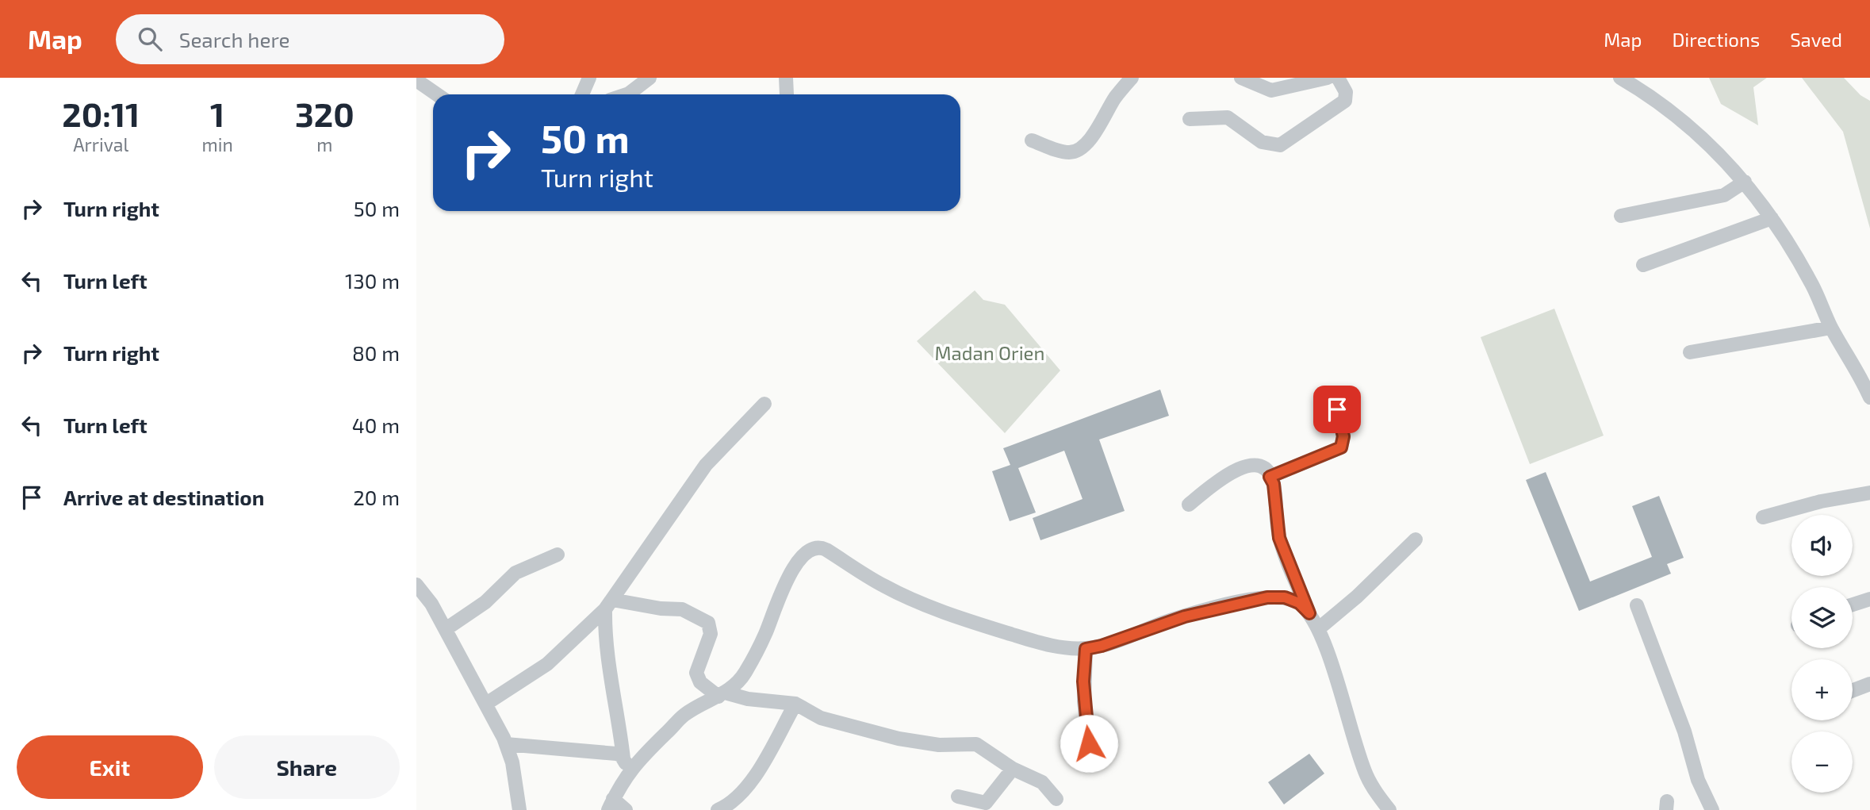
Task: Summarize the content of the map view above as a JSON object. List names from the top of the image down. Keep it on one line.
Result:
{"parks":["Madan Orien"],"page":{"header":"Map","search":"Search here","nav":["Map","Directions","Saved"],"eta":["20:11","Arrival","1","min","320","m"],"turn":["50 m","Turn right"],"list":[{"name":"Turn right","value":"50 m"},{"name":"Turn left","value":"130 m"},{"name":"Turn right","value":"80 m"},{"name":"Turn left","value":"40 m"},{"name":"Arrive at destination","value":"20 m"}],"map_buttons":["+","−"],"buttons":["Exit","Share"]}}
